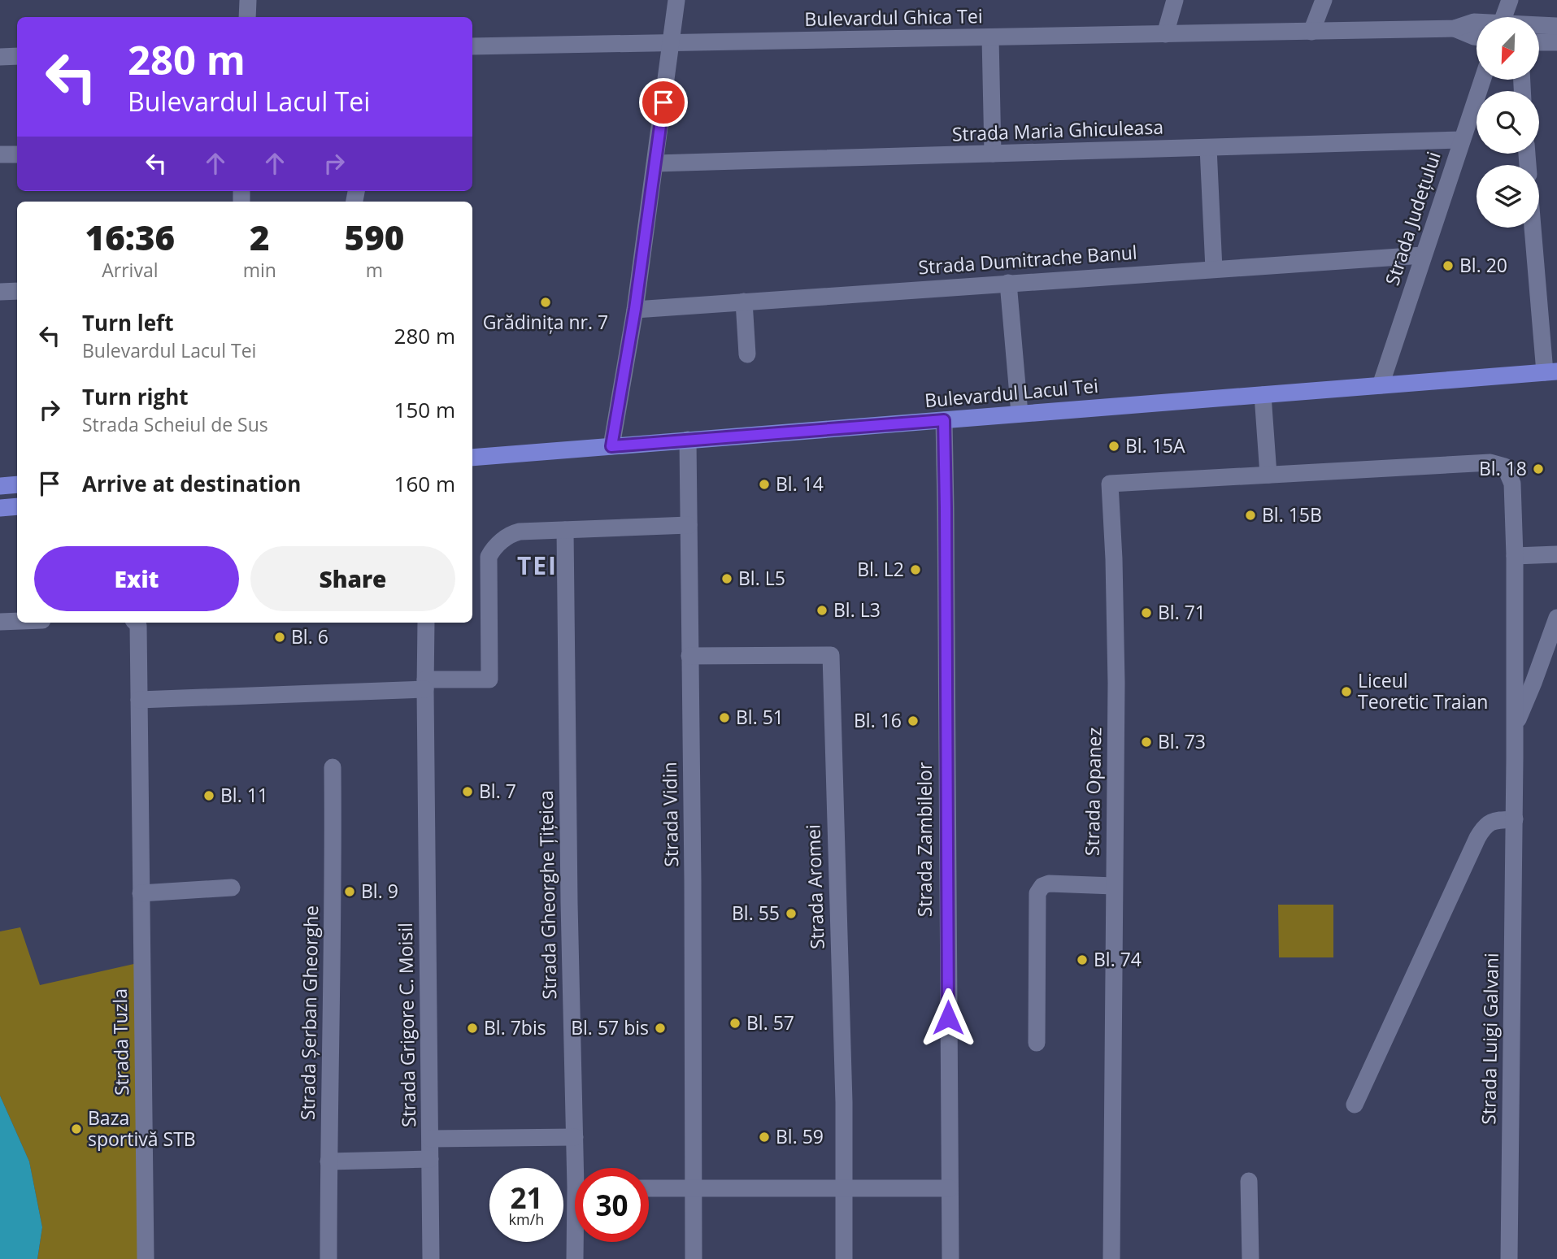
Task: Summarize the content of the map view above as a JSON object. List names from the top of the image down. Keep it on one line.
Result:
{"streets":{"main road":["Bulevardul Lacul Tei"],"street":["Bulevardul Ghica Tei","Strada Maria Ghiculeasa","Strada Județului","Strada Dumitrache Banul","Strada Opanez","Strada Vidin","Strada Zambilelor","Strada Aromei","Strada Gheorghe Țițeica","Strada Șerban Gheorghe","Strada Grigore C. Moisil","Strada Luigi Galvani","Strada Tuzla"]},"crossings":[["Strada Maria Ghiculeasa","Strada Județului"],["Strada Județului","Strada Dumitrache Banul"],["Strada Județului","Bulevardul Lacul Tei"],["Bulevardul Lacul Tei","Strada Vidin"],["Bulevardul Lacul Tei","Strada Zambilelor"],["Strada Opanez","Strada Luigi Galvani"],["Strada Vidin","Strada Aromei"]],"districts":["TEI"],"places":["Bl. 20","Grădinița nr. 7","Bl. 15A","Bl. 18","Bl. 14","Bl. 15B","Bl. L2","Bl. L5","Bl. L3","Bl. 71","Bl. 6","Liceul Teoretic Traian","Bl. 51","Bl. 16","Bl. 73","Bl. 7","Bl. 11","Bl. 9","Bl. 55","Bl. 74","Bl. 57","Bl. 7bis","Bl. 57 bis","Baza sportivă STB","Bl. 59"],"north":"bottom left","page":{"turn":["280 m","Bulevardul Lacul Tei"],"eta":["16:36","Arrival","2","min","590","m"],"list":[{"name":"Turn left","note":"Bulevardul Lacul Tei","value":"280 m"},{"name":"Turn right","note":"Strada Scheiul de Sus","value":"150 m"},{"name":"Arrive at destination","value":"160 m"}],"buttons":["Exit","Share"],"speed":"21 km/h","limit":"30"}}
